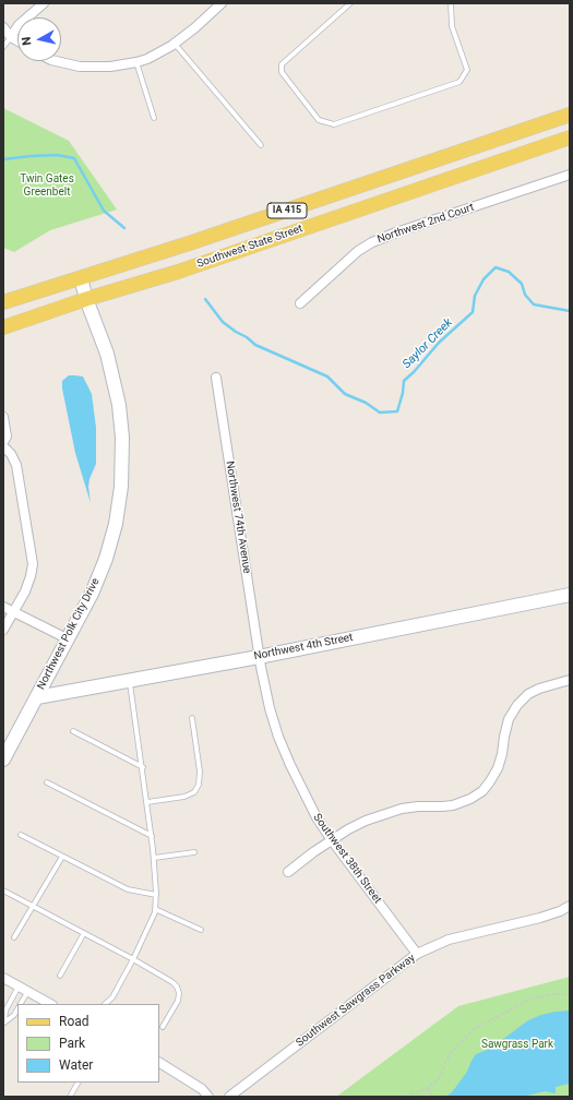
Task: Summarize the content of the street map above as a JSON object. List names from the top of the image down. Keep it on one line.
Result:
{"streets":{"main road":["IA 415","Southwest State Street"],"street":["Northwest 2nd Court","Northwest 74th Avenue","Northwest Polk City Drive","Northwest 4th Street","Southwest 38th Street","Southwest Sawgrass Parkway"]},"crossings":[["Southwest State Street","Northwest Polk City Drive"],["Northwest 74th Avenue","Northwest 4th Street"],["Northwest 74th Avenue","Southwest 38th Street"],["Northwest Polk City Drive","Northwest 4th Street"],["Northwest 4th Street","Southwest 38th Street"],["Southwest 38th Street","Southwest Sawgrass Parkway"]],"water":["Saylor Creek"],"parks":["Twin Gates Greenbelt","Sawgrass Park"],"legend":["Road","Park","Water"],"north":"left"}
